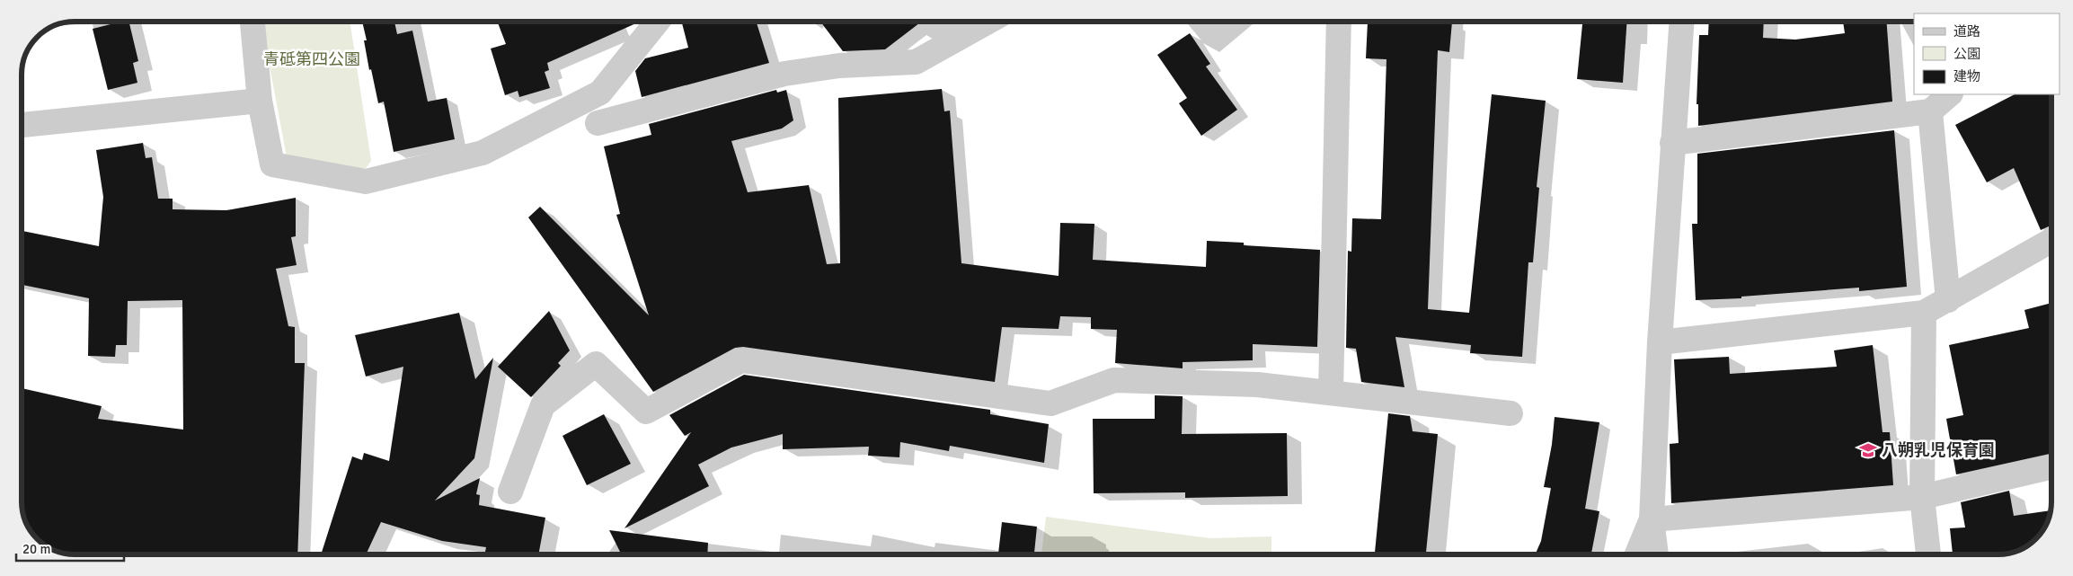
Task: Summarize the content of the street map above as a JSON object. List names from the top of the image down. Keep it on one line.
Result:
{"parks":["青砥第四公園"],"places":{"school or university":["八朔乳児保育園"]},"legend":["道路","公園","建物"],"scale_bar":"20 m"}
